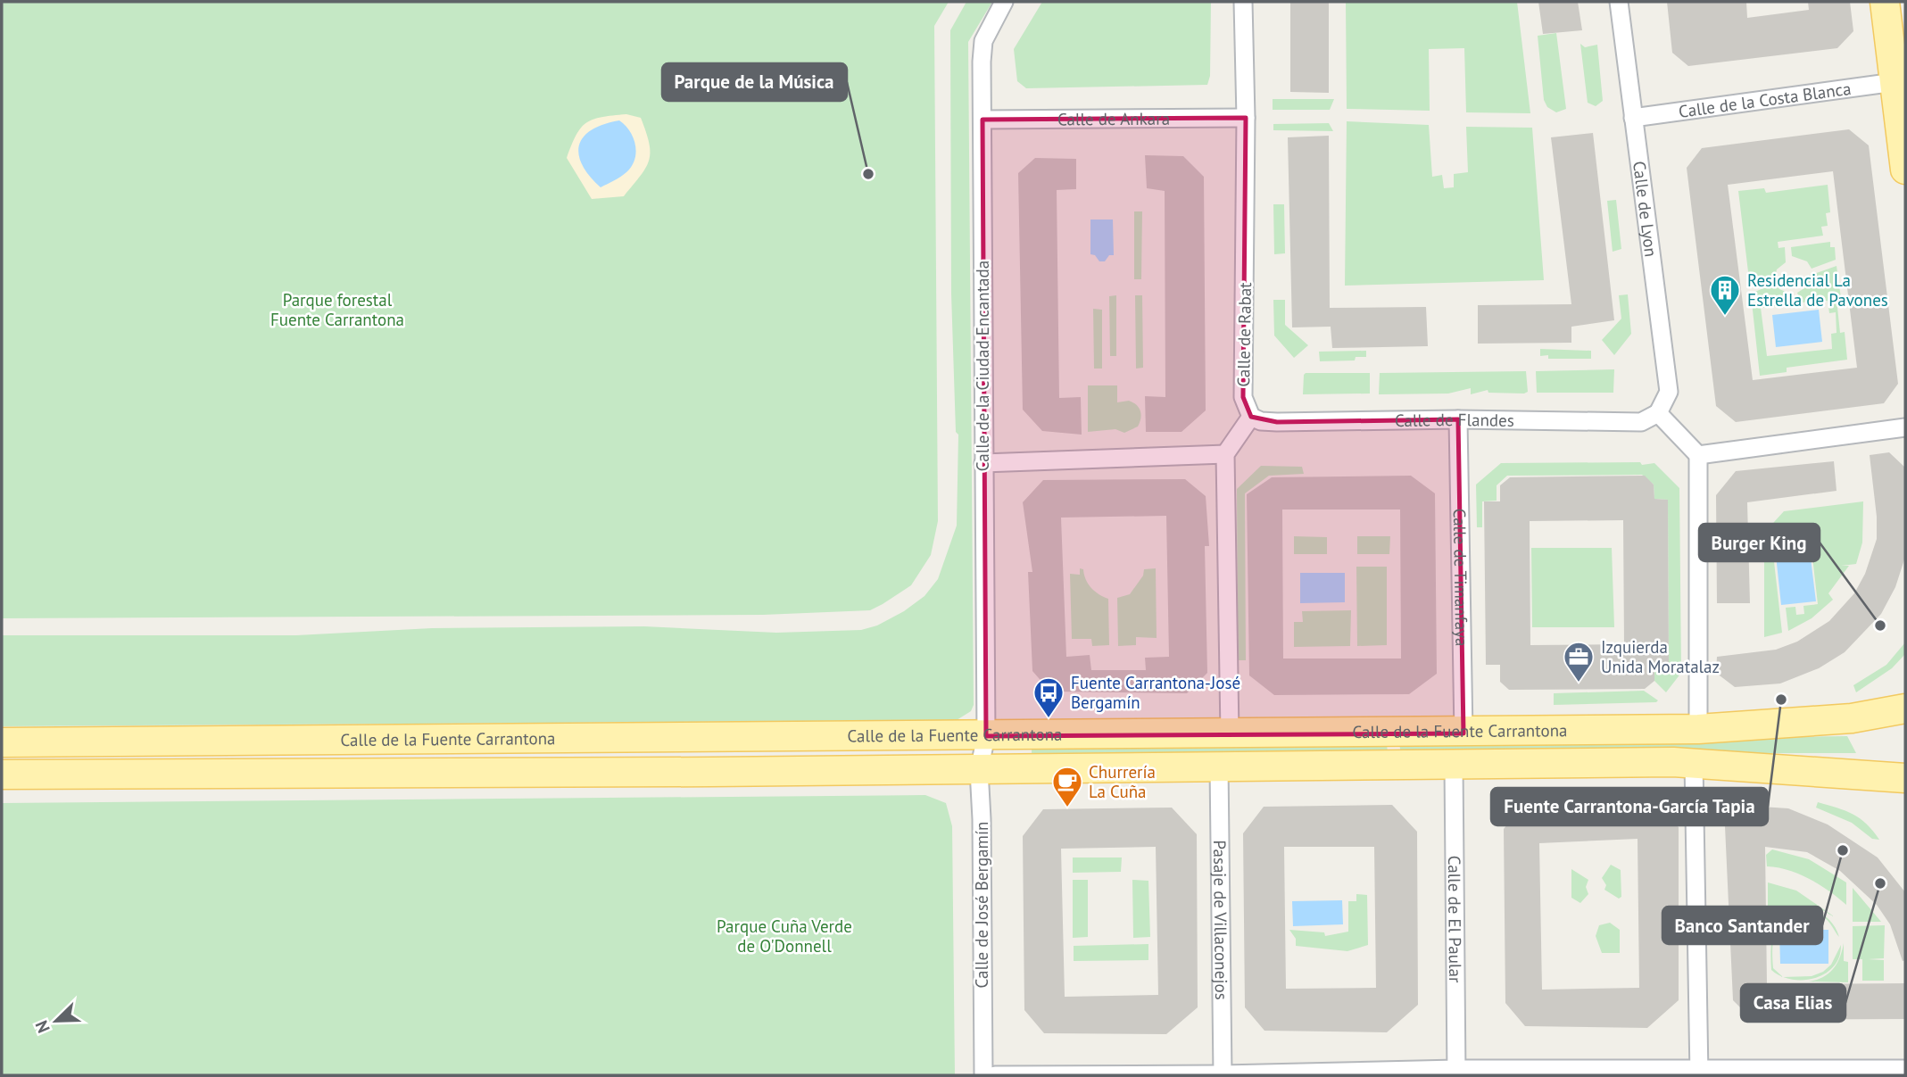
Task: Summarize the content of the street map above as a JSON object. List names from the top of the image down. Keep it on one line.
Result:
{"streets":{"main road":["Calle de la Fuente Carrantona"],"street":["Calle de la Costa Blanca","Calle de Ankara","Calle de Lyon","Calle de Rabat","Calle de la Ciudad Encantada","Calle de Flandes","Calle de Timanfaya","Calle de José Bergamín","Pasaje de Villaconejos","Calle de El Paular"]},"crossings":[["Calle de la Costa Blanca","Calle de Lyon"],["Calle de Ankara","Calle de Rabat"],["Calle de Ankara","Calle de la Ciudad Encantada"],["Calle de Lyon","Calle de Flandes"],["Calle de Rabat","Calle de Flandes"],["Calle de la Ciudad Encantada","Calle de la Fuente Carrantona"],["Calle de la Ciudad Encantada","Calle de José Bergamín"],["Calle de Flandes","Calle de Timanfaya"],["Calle de Timanfaya","Calle de la Fuente Carrantona"],["Calle de la Fuente Carrantona","Calle de José Bergamín"],["Calle de la Fuente Carrantona","Pasaje de Villaconejos"],["Calle de la Fuente Carrantona","Calle de El Paular"]],"parks":["Parque forestal Fuente Carrantona","Parque Cuña Verde de O'Donnell"],"places":{"other":["Parque de la Música","Burger King","Fuente Carrantona-García Tapia","Banco Santander","Casa Elias"],"building":["Residencial La Estrella de Pavones"],"office":["Izquierda Unida Moratalaz"],"bus stop":["Fuente Carrantona-José Bergamín"],"cafe":["Churrería La Cuña"]},"north":"bottom left"}
